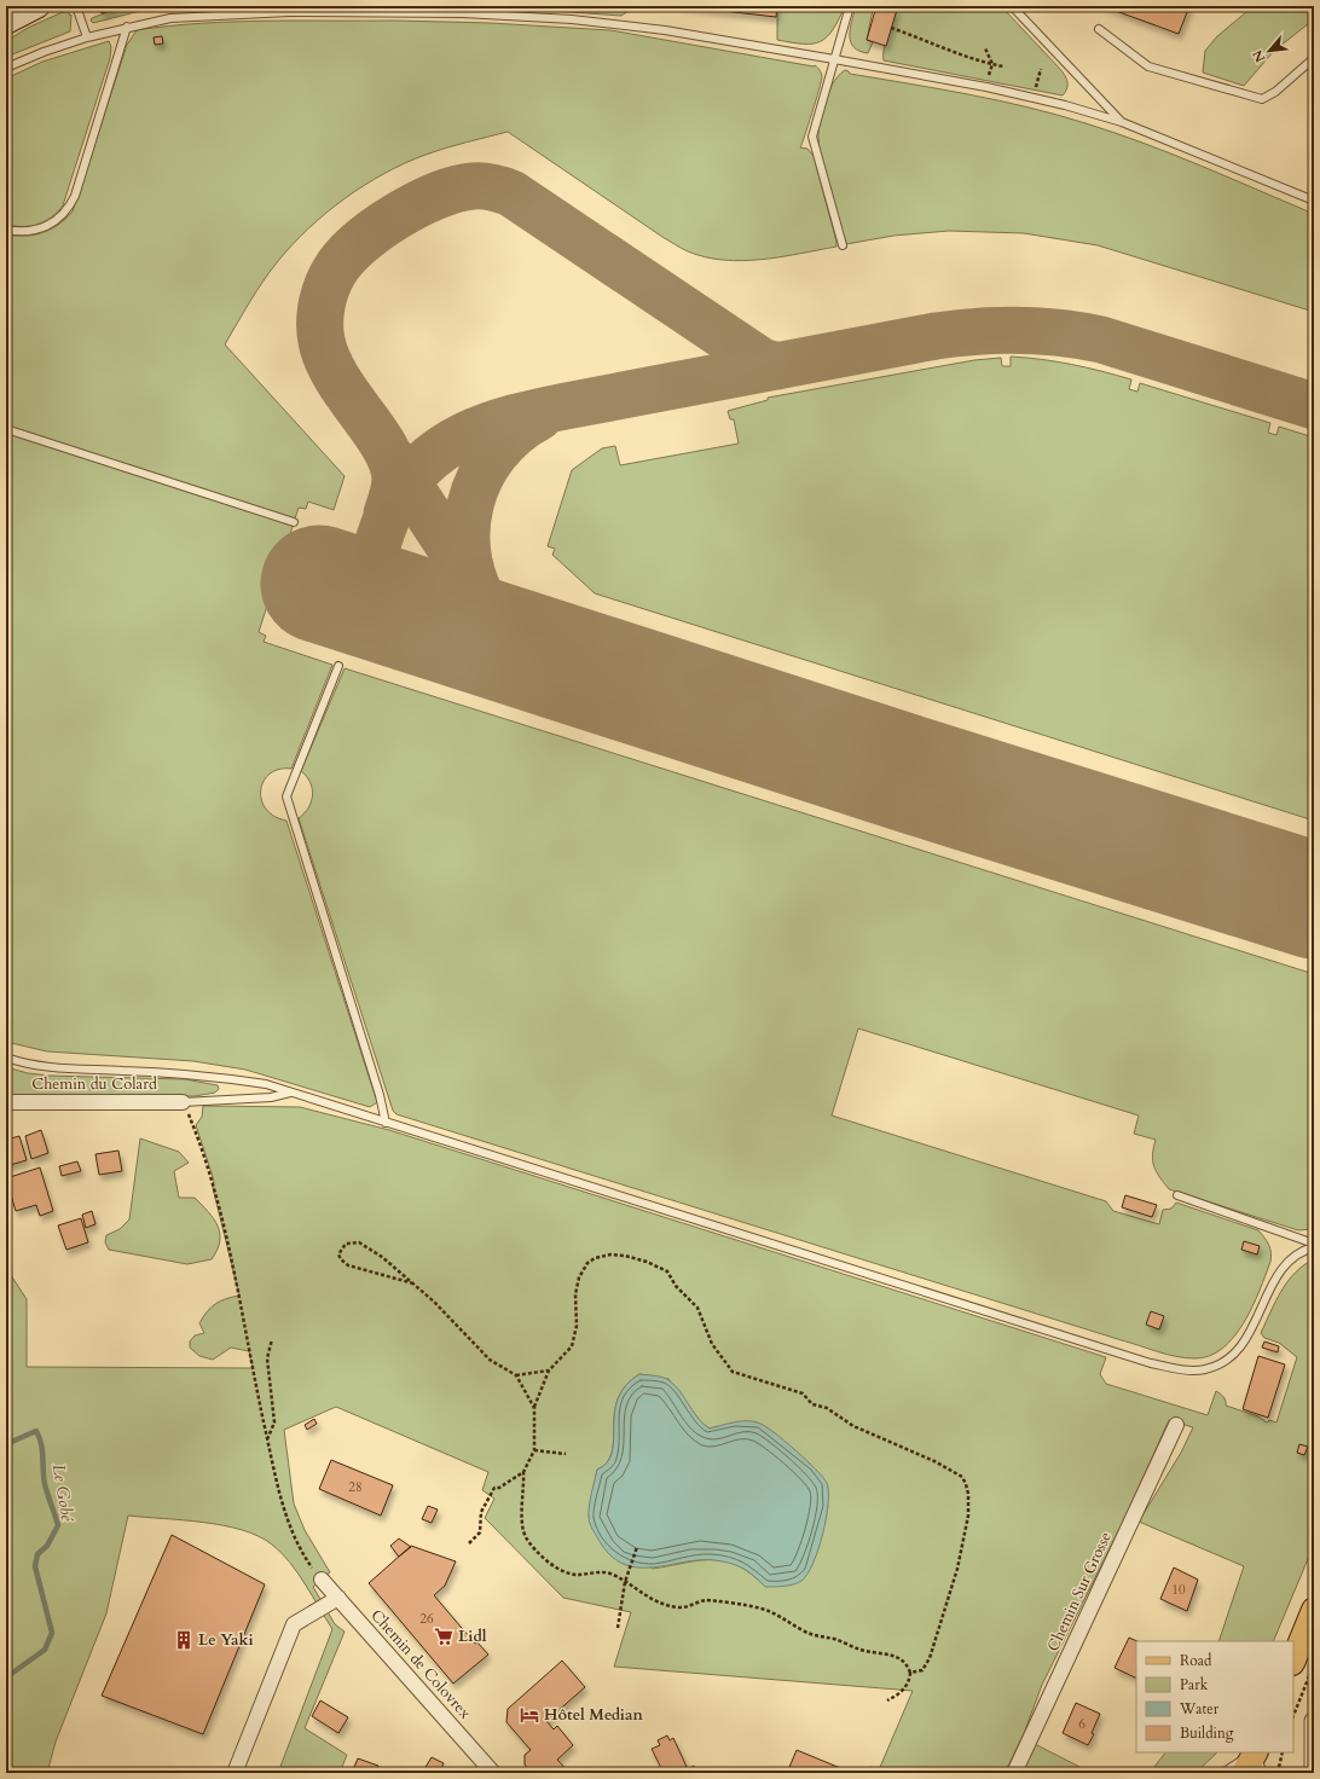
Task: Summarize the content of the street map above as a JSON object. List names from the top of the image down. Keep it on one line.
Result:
{"streets":{"street":["Chemin du Colard","Chemin Sur Grosse","Chemin de Colovrex"]},"water":["Le Gobé"],"places":{"supermarket":["Lidl"],"building":["Le Yaki"],"hotel":["Hôtel Median"]},"house_numbers":["28","10","26","6"],"legend":["Road","Park","Water","Building"],"north":"bottom left"}
